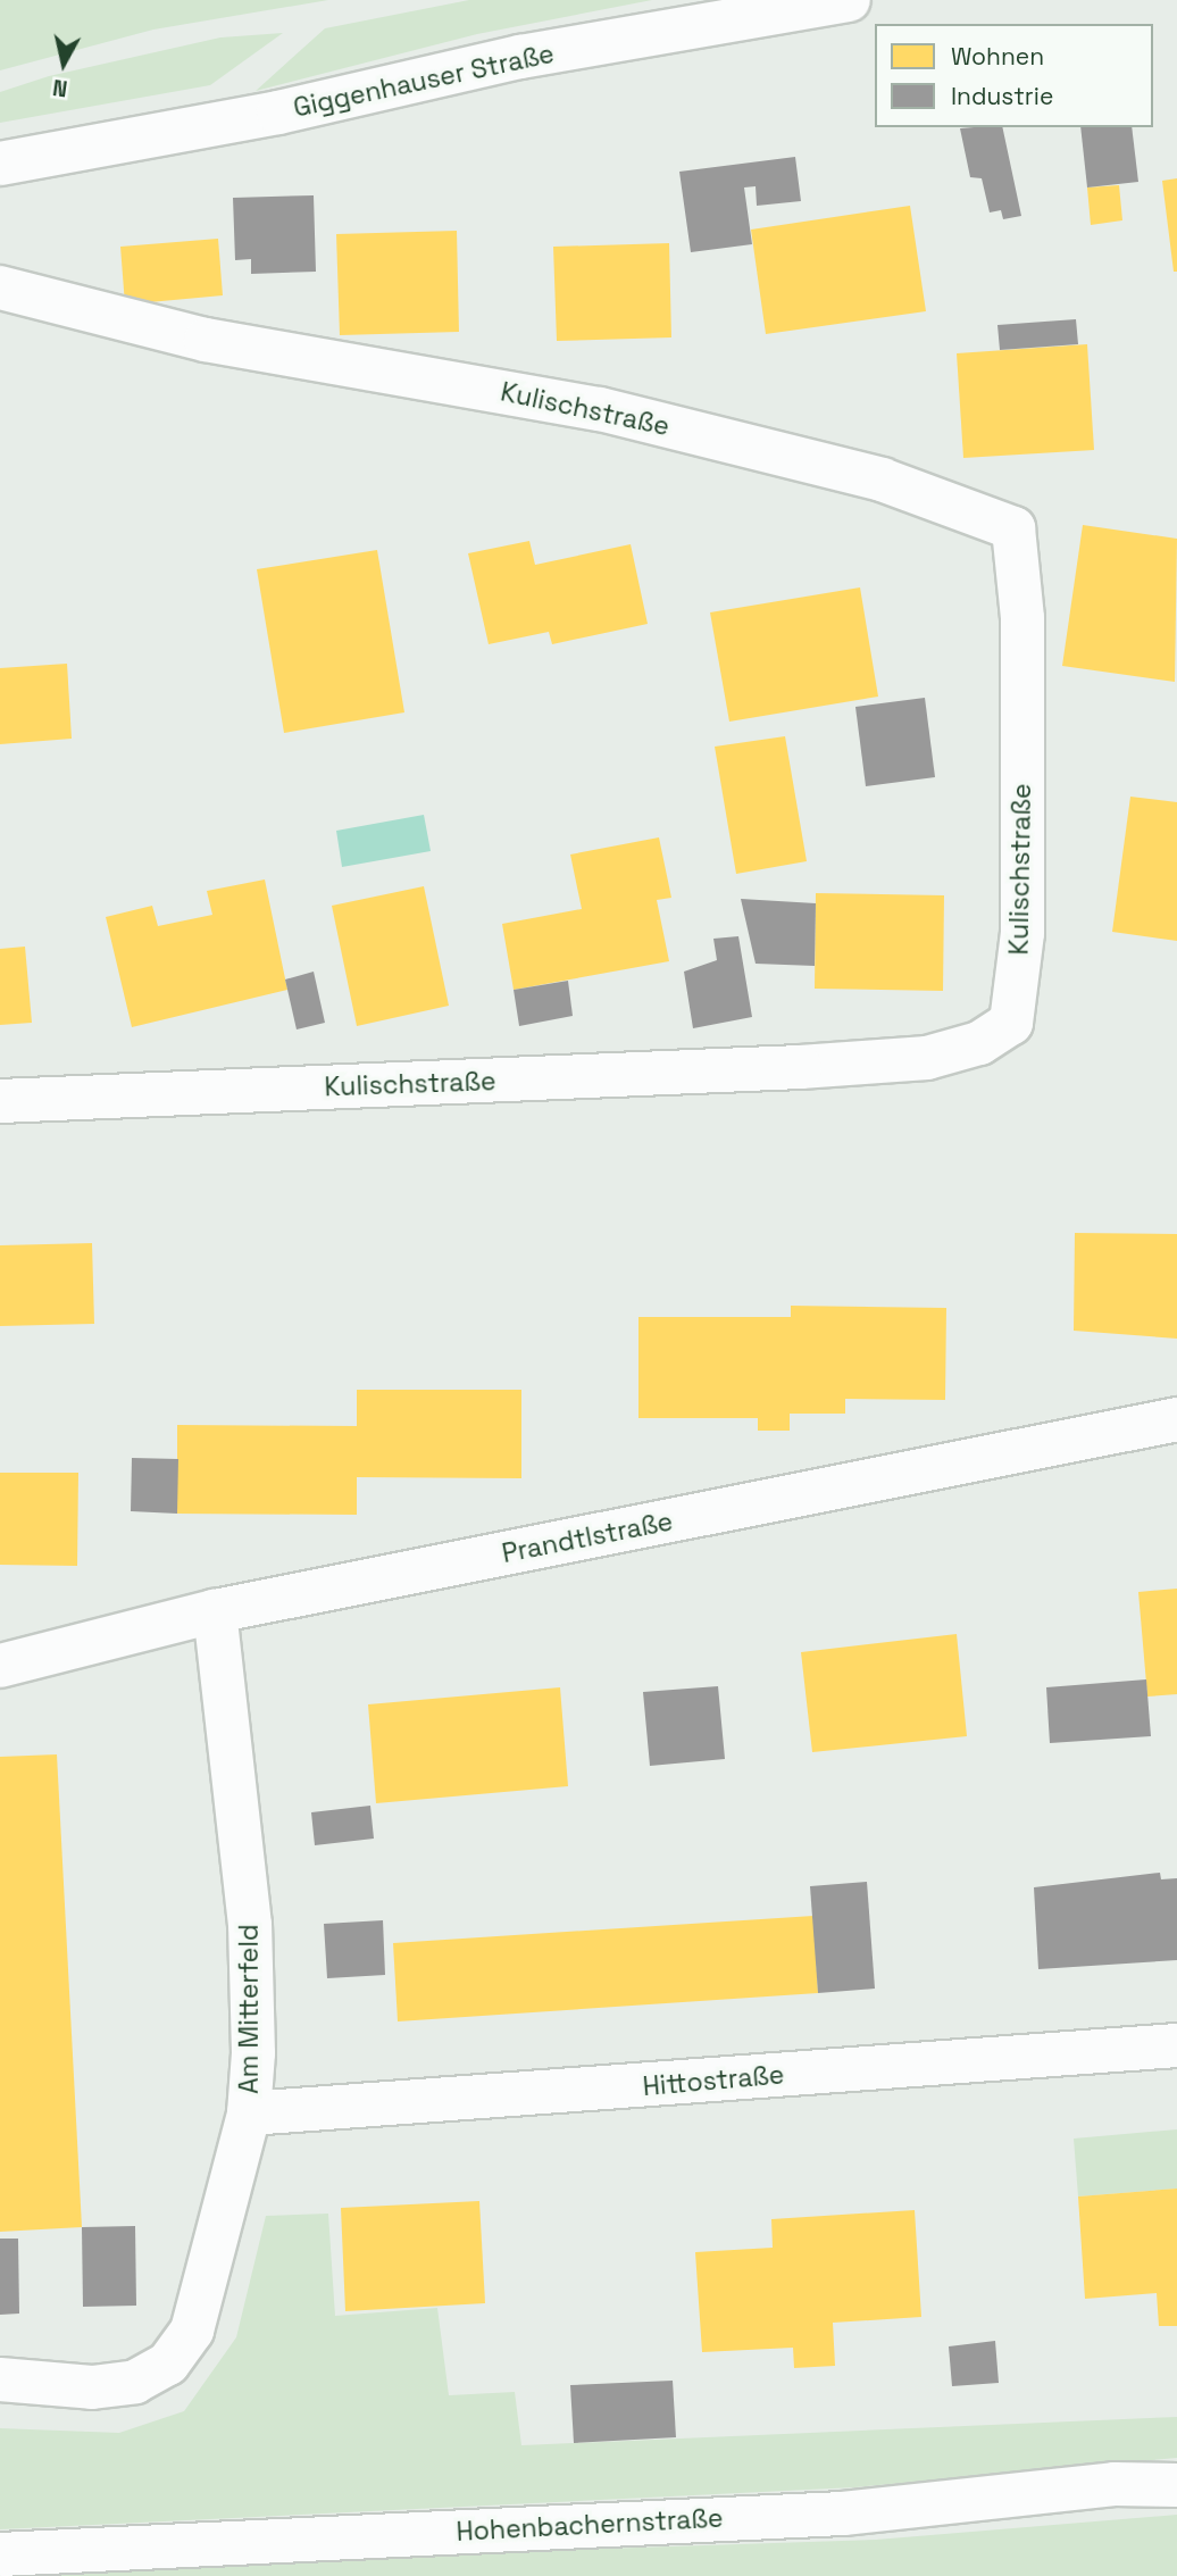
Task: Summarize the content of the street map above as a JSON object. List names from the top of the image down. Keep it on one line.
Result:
{"streets":{"street":["Giggenhauser Straße","Kulischstraße","Prandtlstraße","Am Mitterfeld","Hittostraße","Hohenbachernstraße"]},"crossings":[["Prandtlstraße","Am Mitterfeld"],["Am Mitterfeld","Hittostraße"]],"legend":["Wohnen","Industrie"],"north":"bottom"}
